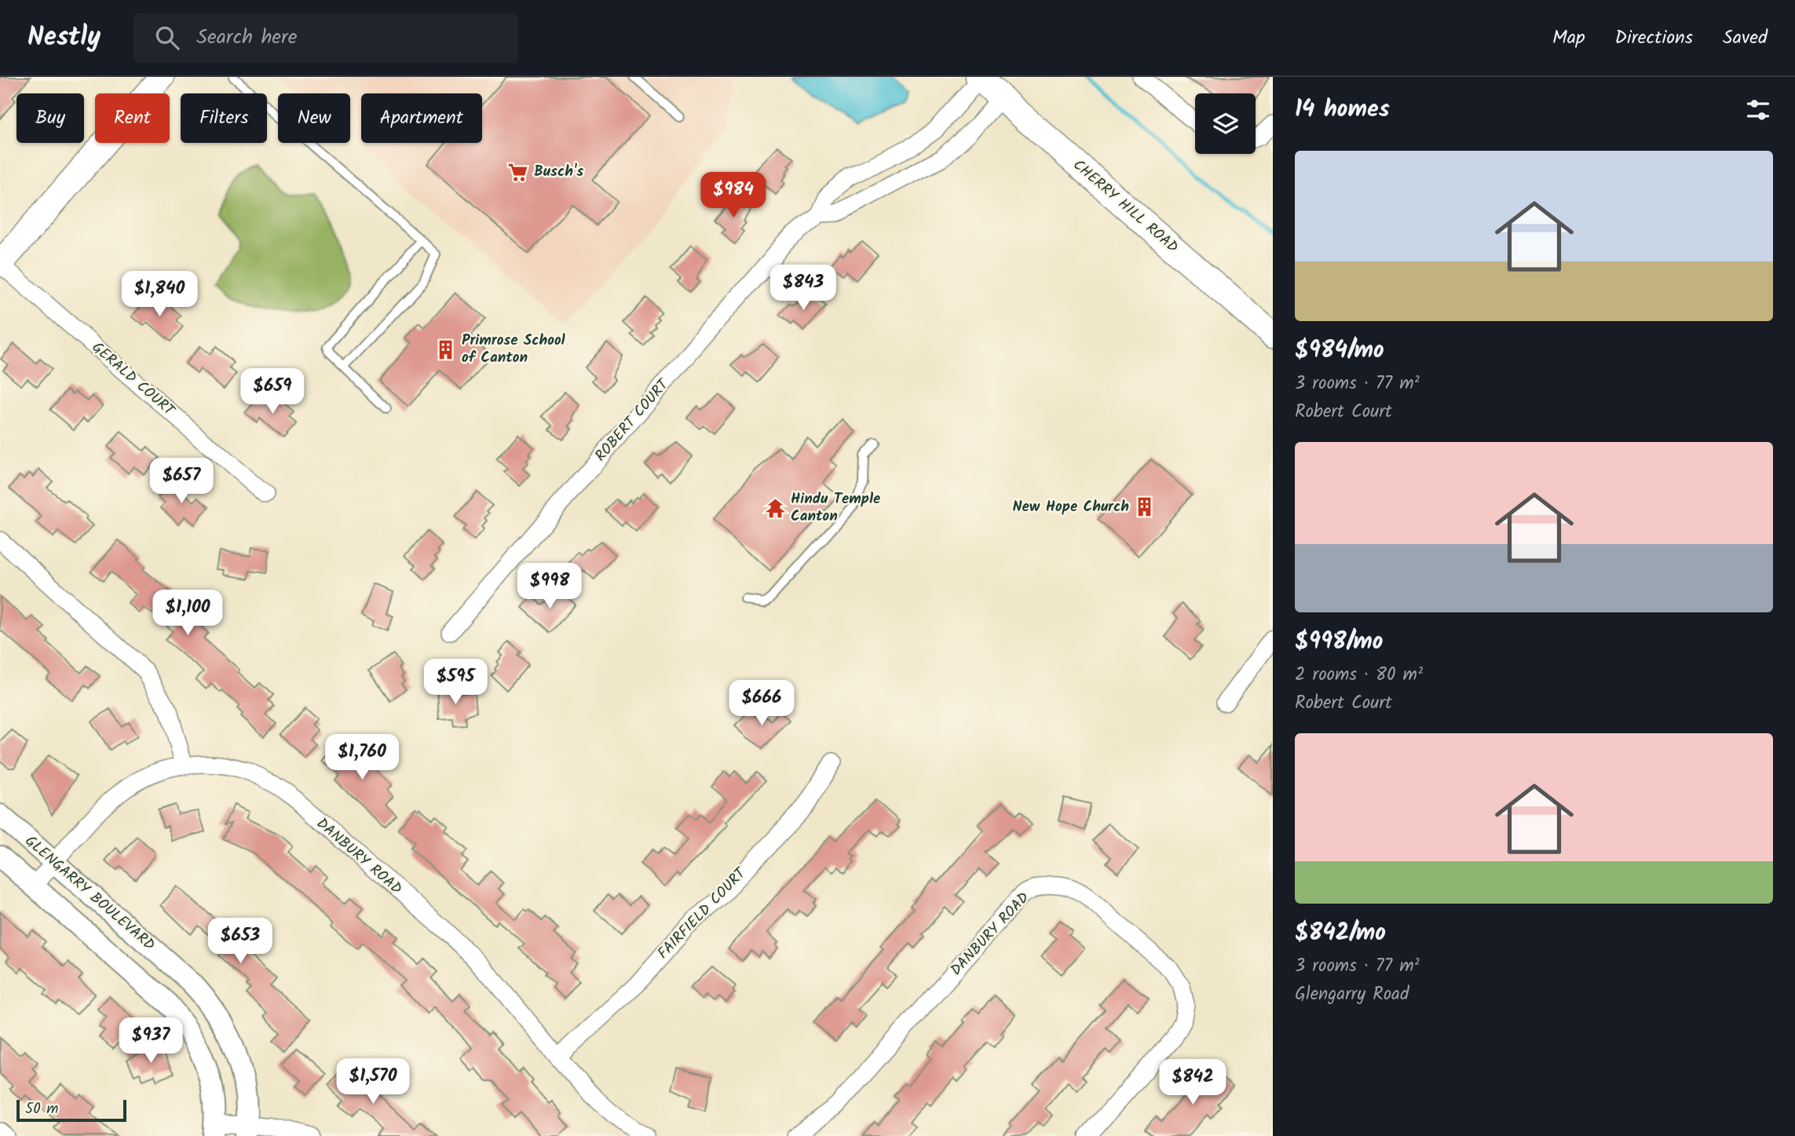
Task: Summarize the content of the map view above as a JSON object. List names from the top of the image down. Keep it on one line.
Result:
{"streets":{"main road":["CHERRY HILL ROAD"],"street":["GERALD COURT","ROBERT COURT","DANBURY ROAD","GLENGARRY BOULEVARD","FAIRFIELD COURT"]},"crossings":[["CHERRY HILL ROAD","ROBERT COURT"],["DANBURY ROAD","GLENGARRY BOULEVARD"],["DANBURY ROAD","FAIRFIELD COURT"]],"places":{"supermarket":["Busch's"],"building":["Primrose School of Canton","New Hope Church"],"temple":["Hindu Temple Canton"]},"scale_bar":"50 m","page":{"header":"Nestly","search":"Search here","nav":["Map","Directions","Saved"],"heading":"14 homes","chip":["Buy","Rent","Filters","New","Apartment"],"list":[{"name":"$984/mo","note":"3 rooms · 77 m² · Robert Court"},{"name":"$998/mo","note":"2 rooms · 80 m² · Robert Court"},{"name":"$842/mo","note":"3 rooms · 77 m² · Glengarry Road"}],"price":["$984","$843","$1,840","$659","$657","$998","$1,100","$595","$666","$1,760","$653","$937","$1,570","$842"],"scale":"50 m"}}
